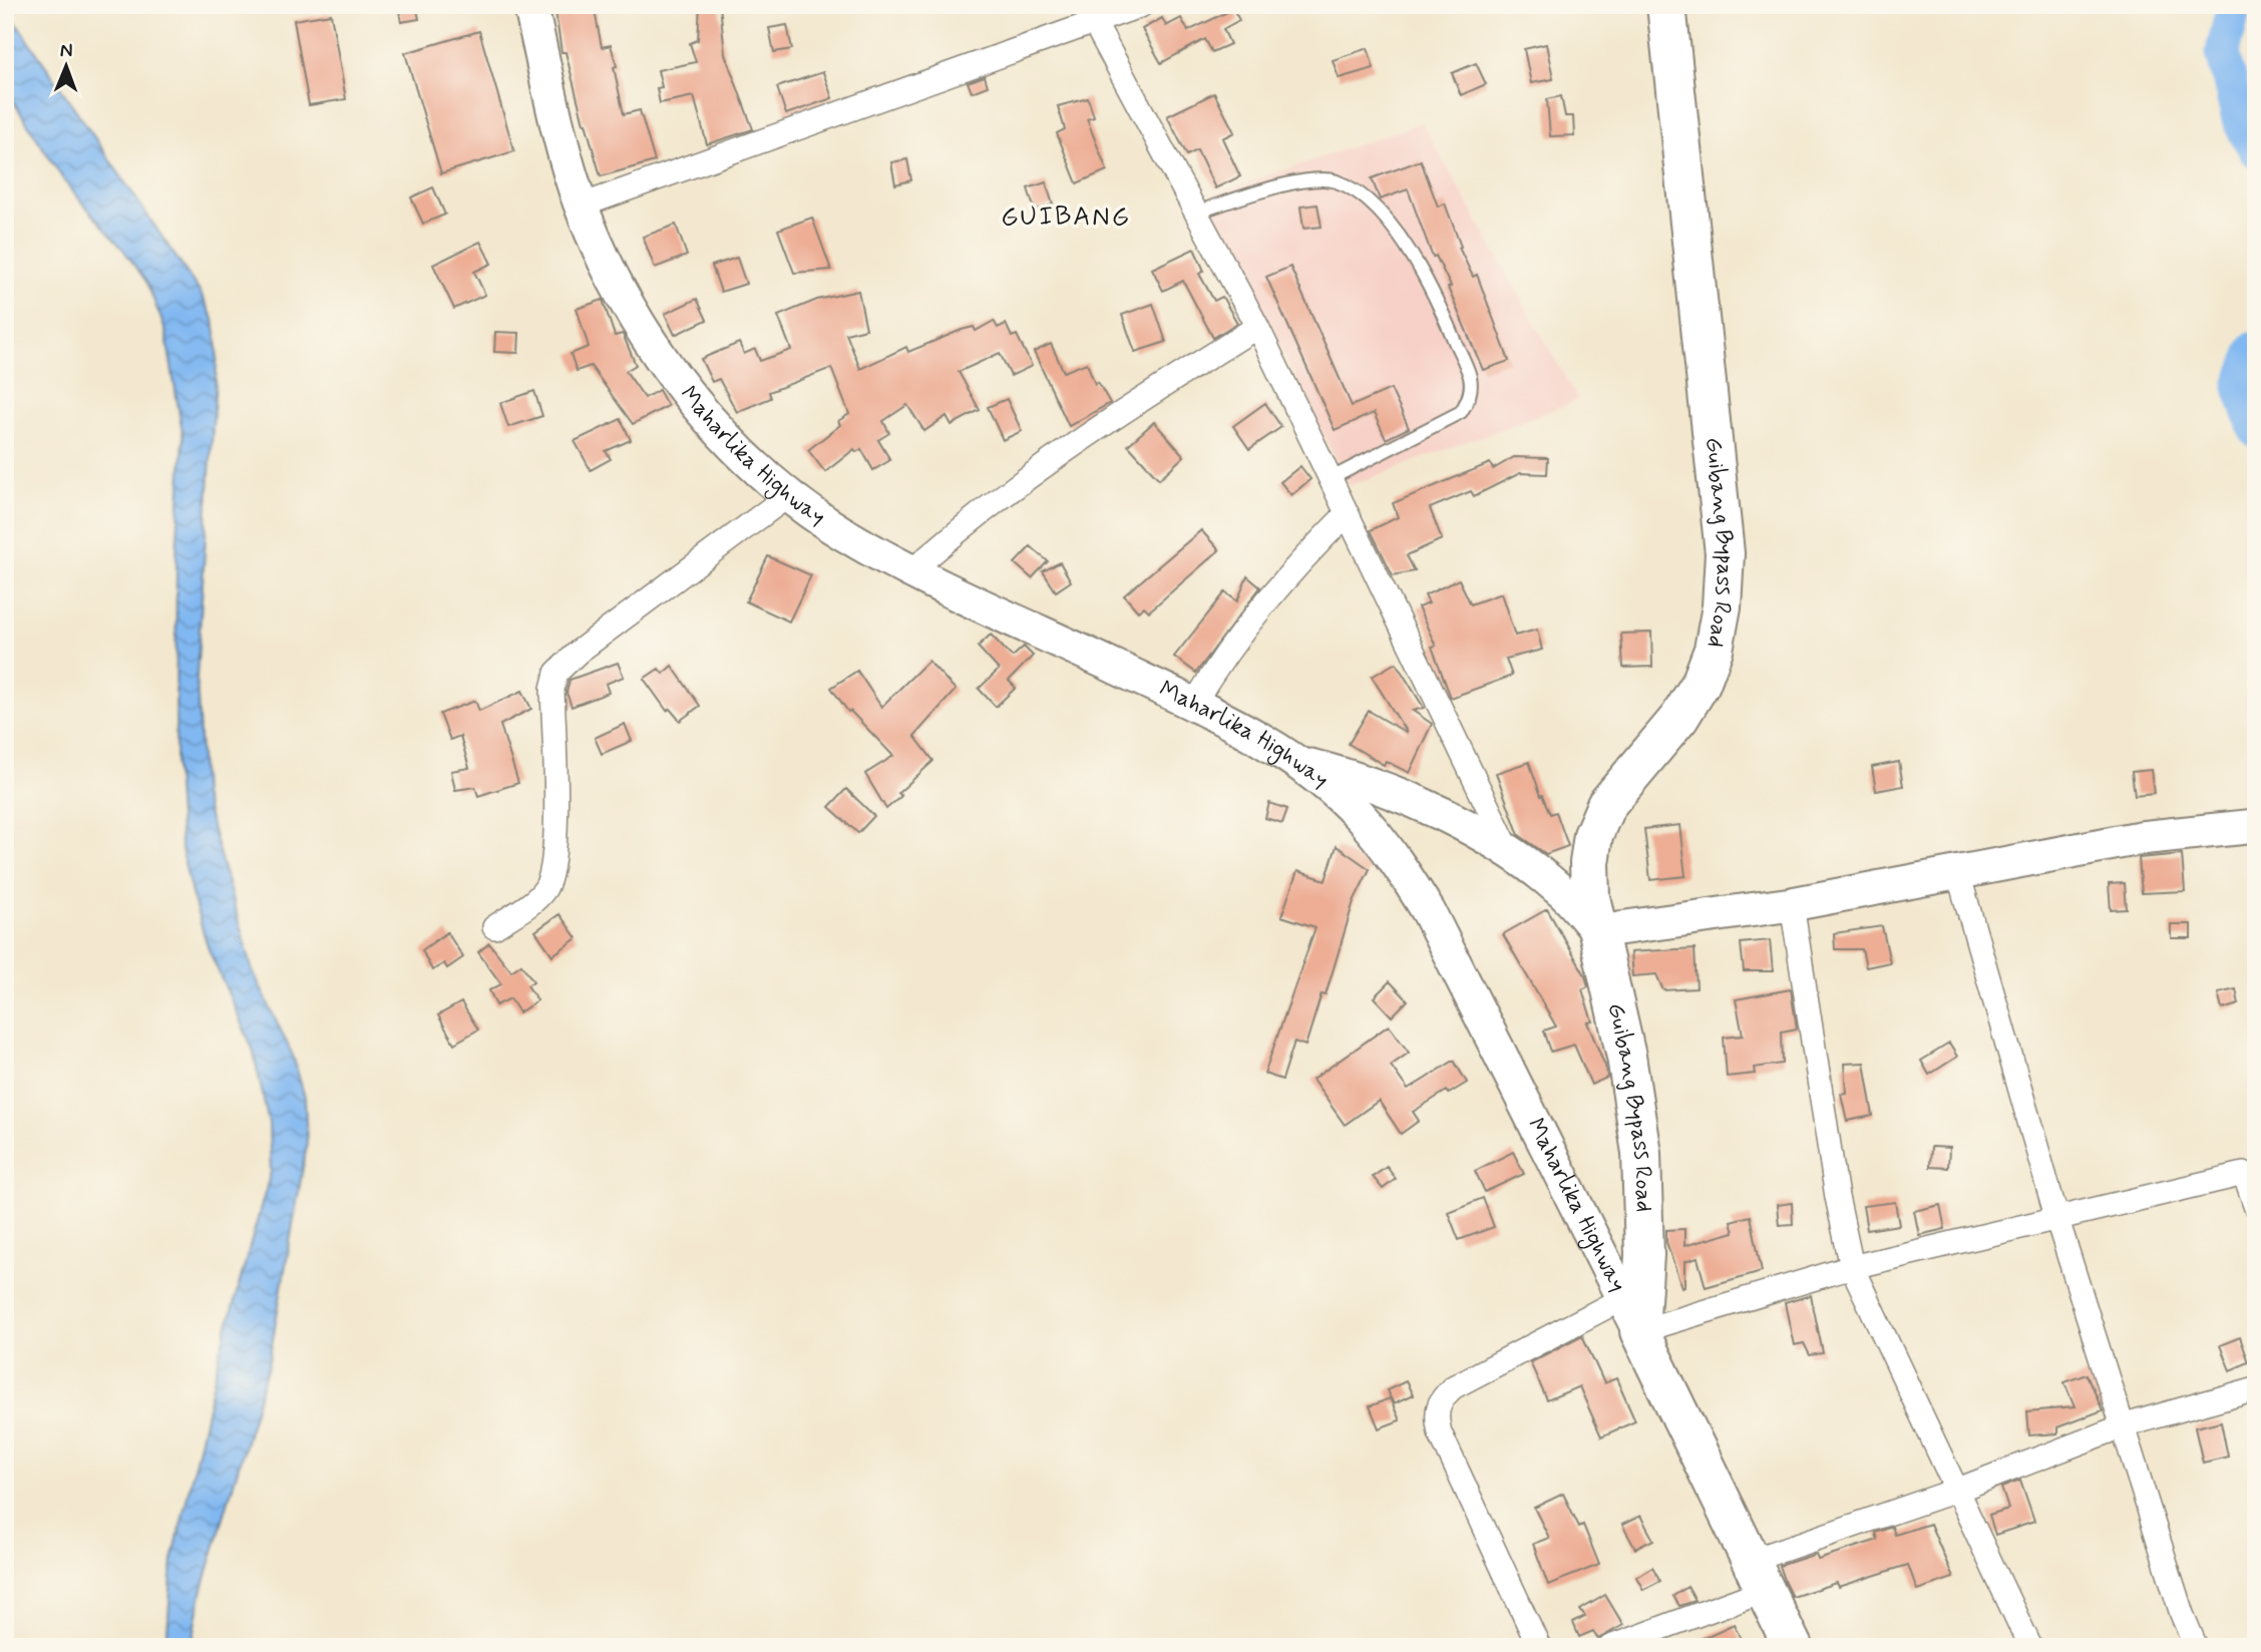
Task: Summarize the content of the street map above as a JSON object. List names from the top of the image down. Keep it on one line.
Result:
{"streets":{"highway":["Maharlika Highway","Guibang Bypass Road"]},"crossings":[["Maharlika Highway","Guibang Bypass Road"]],"districts":["GUIBANG"],"north":"top"}
